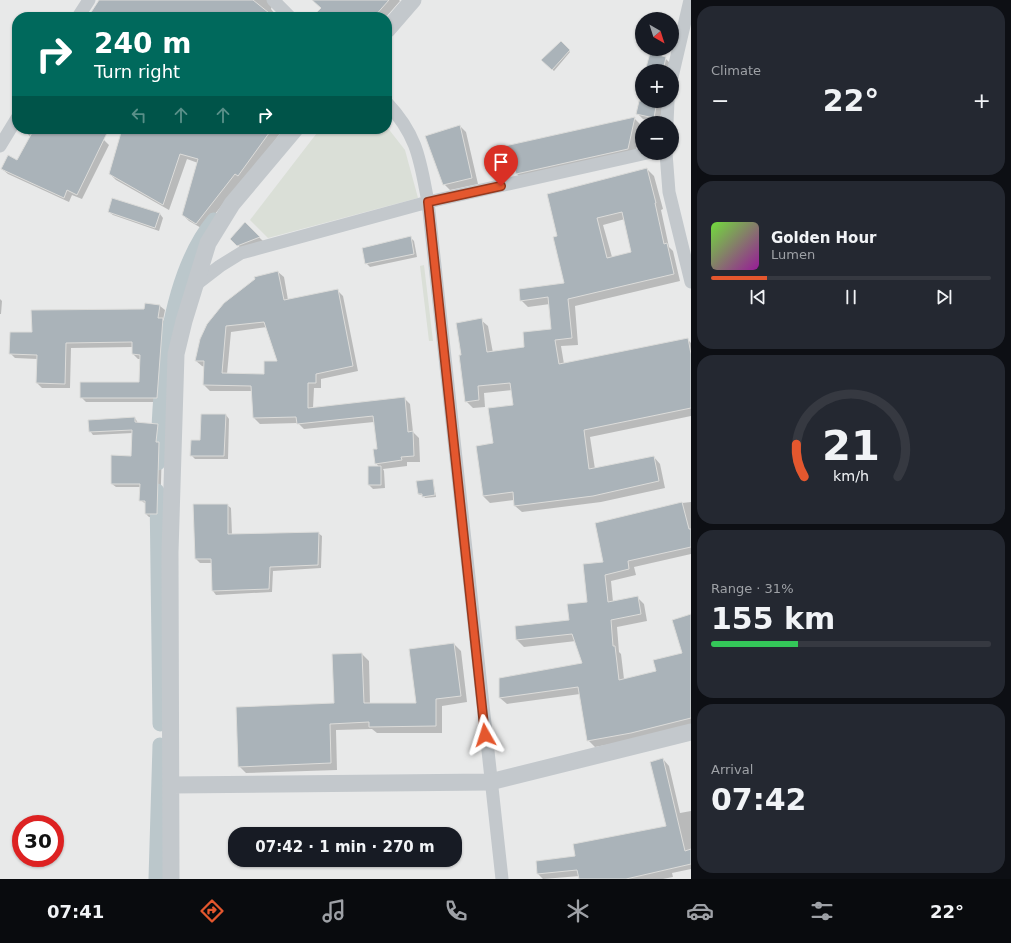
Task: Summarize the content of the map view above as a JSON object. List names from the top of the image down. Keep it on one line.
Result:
{"north":"bottom right","page":{"tile":["Climate",["Range · 31%","155 km"],["Arrival","07:42"]],"map_buttons":["+","−"],"turn":["240 m","Turn right"],"heat":["−","22°","+"],"song":["Golden Hour","Lumen"],"limit":"30","trip":"07:42 · 1 min · 270 m","tabs":["07:41","22°"],"gauge":["21","km/h"]}}
